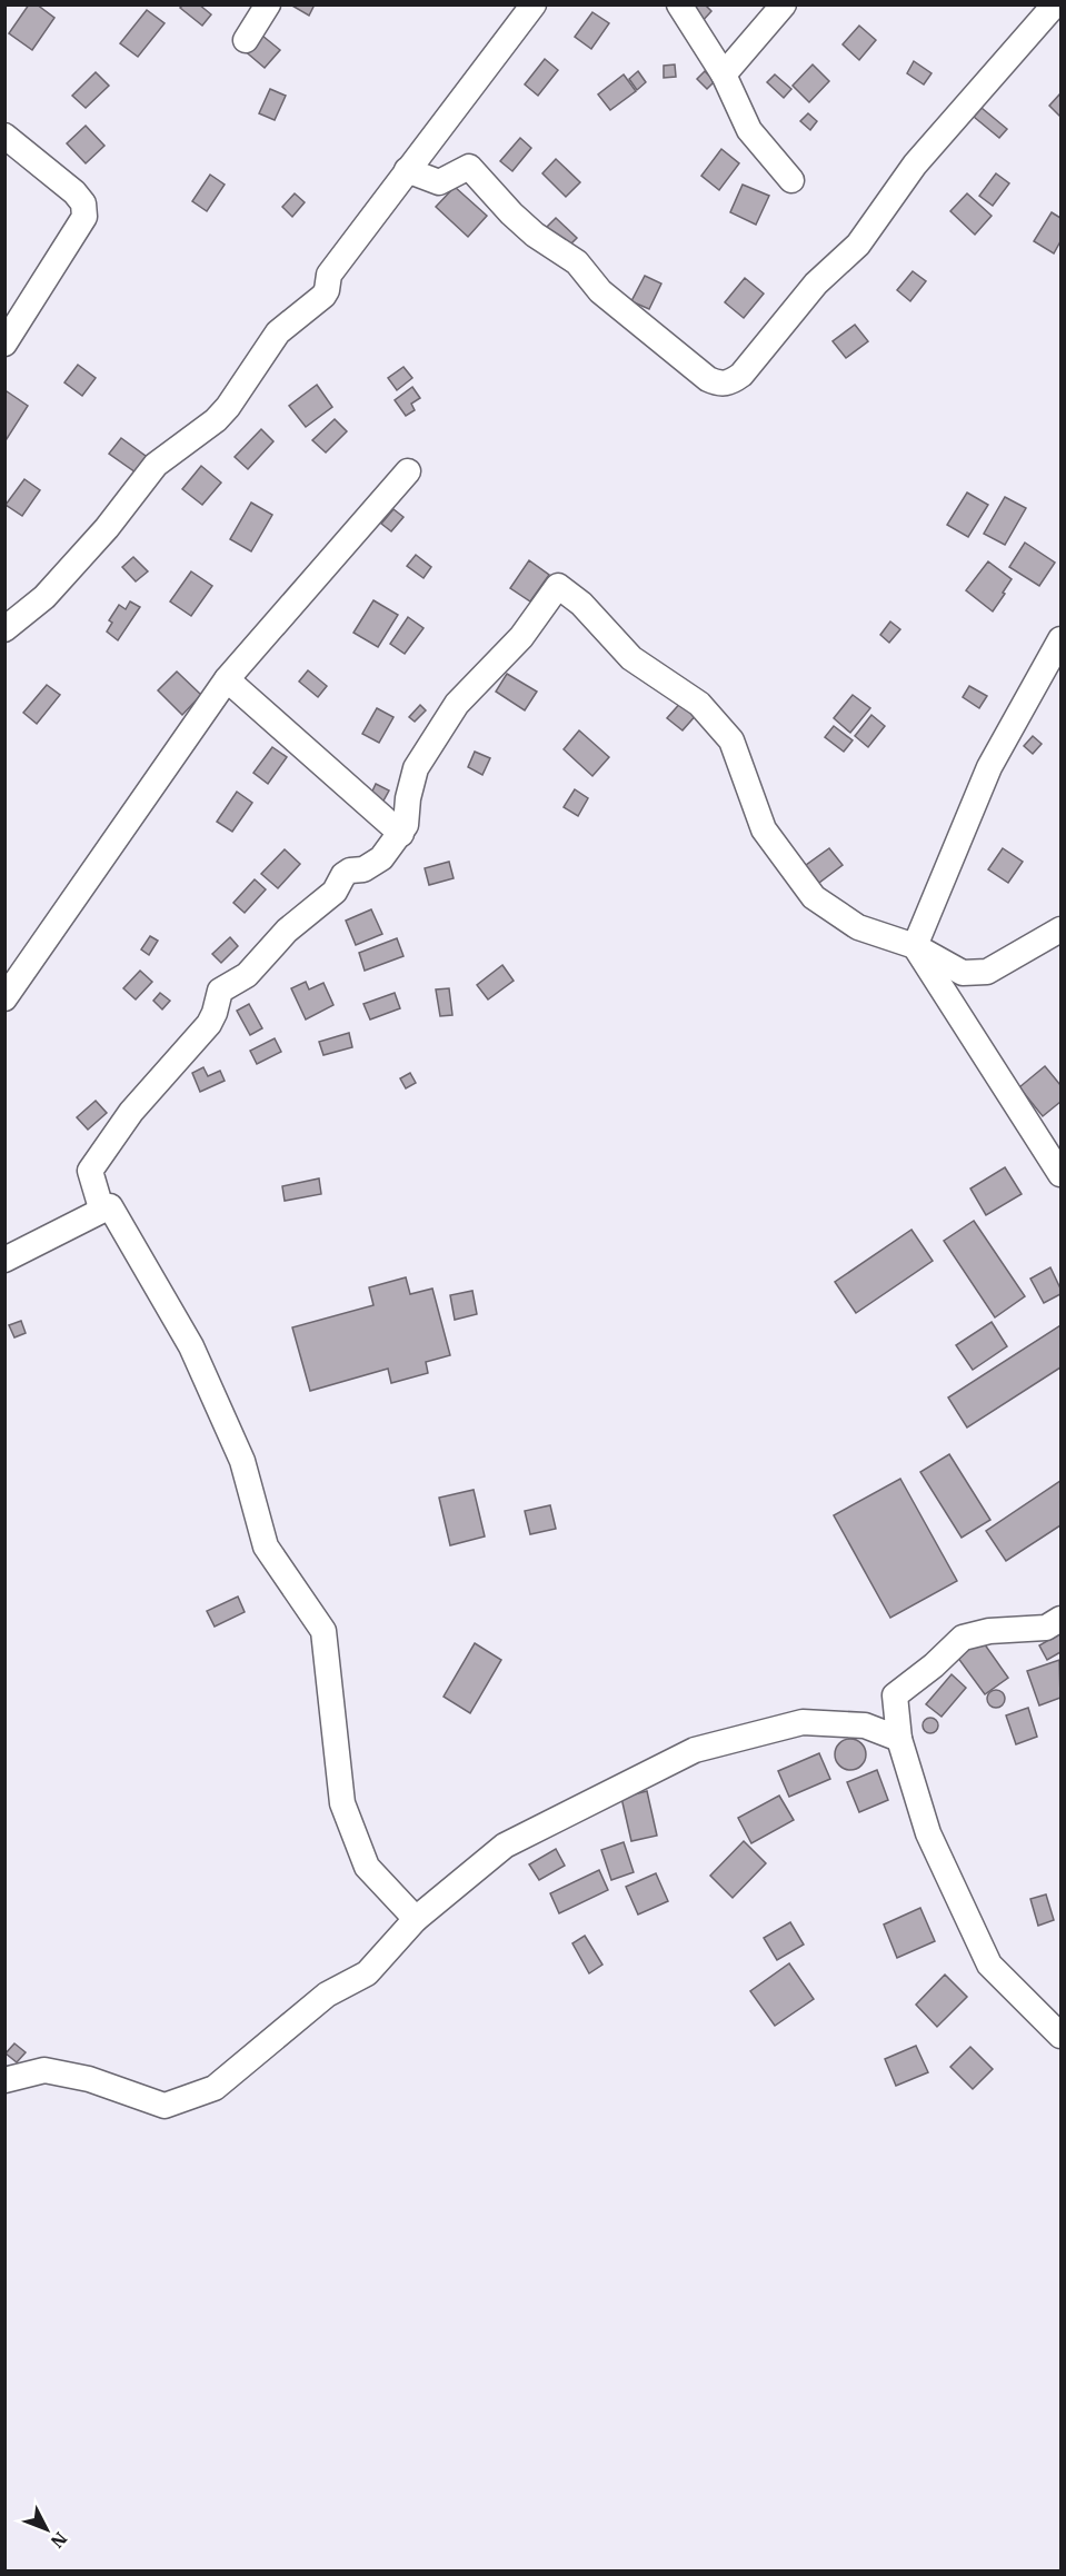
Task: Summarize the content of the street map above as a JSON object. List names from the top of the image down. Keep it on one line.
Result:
{"north":"bottom right"}
